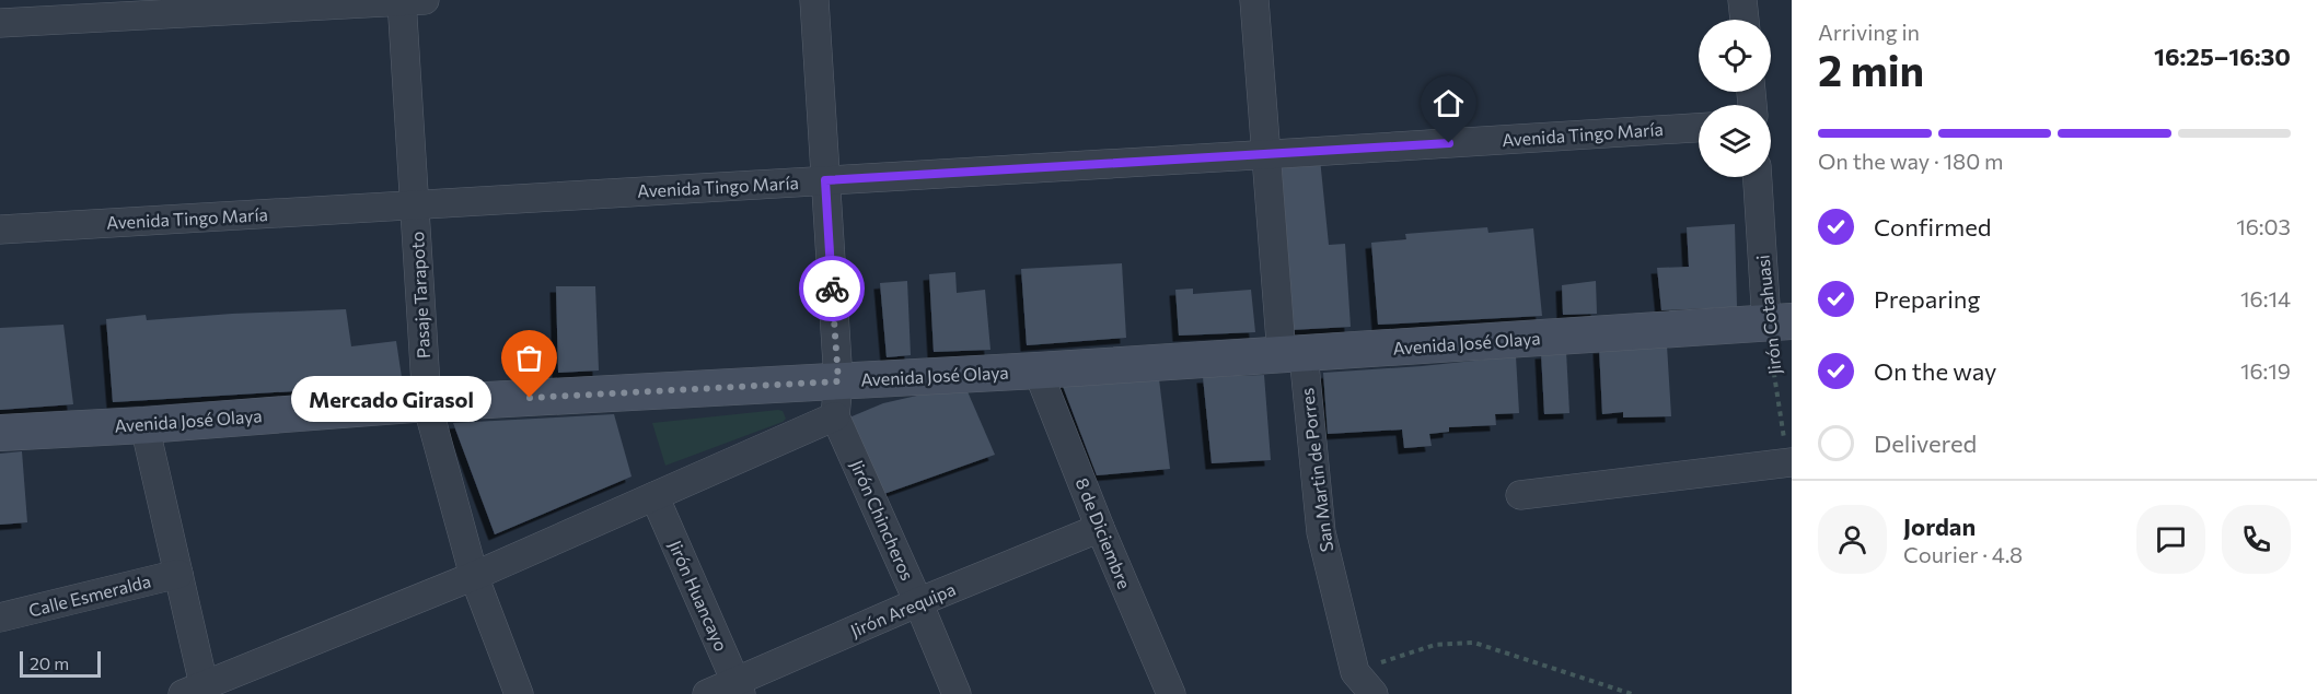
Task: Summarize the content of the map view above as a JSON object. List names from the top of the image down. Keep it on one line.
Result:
{"streets":{"street":["Avenida Tingo María","Pasaje Tarapoto","Jirón Cotahuasi","Avenida José Olaya","San Martin de Porres","Jirón Chincheros","8 de Diciembre","Calle Esmeralda","Jirón Huancayo","Jirón Arequipa"]},"crossings":[["Avenida Tingo María","Pasaje Tarapoto"],["Avenida Tingo María","San Martin de Porres"],["Avenida Tingo María","Jirón Chincheros"],["Pasaje Tarapoto","Avenida José Olaya"],["Jirón Cotahuasi","Avenida José Olaya"],["Avenida José Olaya","San Martin de Porres"],["Avenida José Olaya","Jirón Chincheros"],["Avenida José Olaya","8 de Diciembre"],["Jirón Chincheros","Jirón Arequipa"],["8 de Diciembre","Jirón Arequipa"],["Jirón Huancayo","Jirón Arequipa"]],"places":["Mercado Girasol"],"scale_bar":"20 m","page":{"heading":["2 min","Arriving in","16:25–16:30"],"panel":["Jordan","Courier · 4.8"],"bar":"On the way · 180 m","list":[["Confirmed","16:03"],["Preparing","16:14"],["On the way","16:19"],"Delivered"],"bubble":"Mercado Girasol","scale":"20 m"}}
